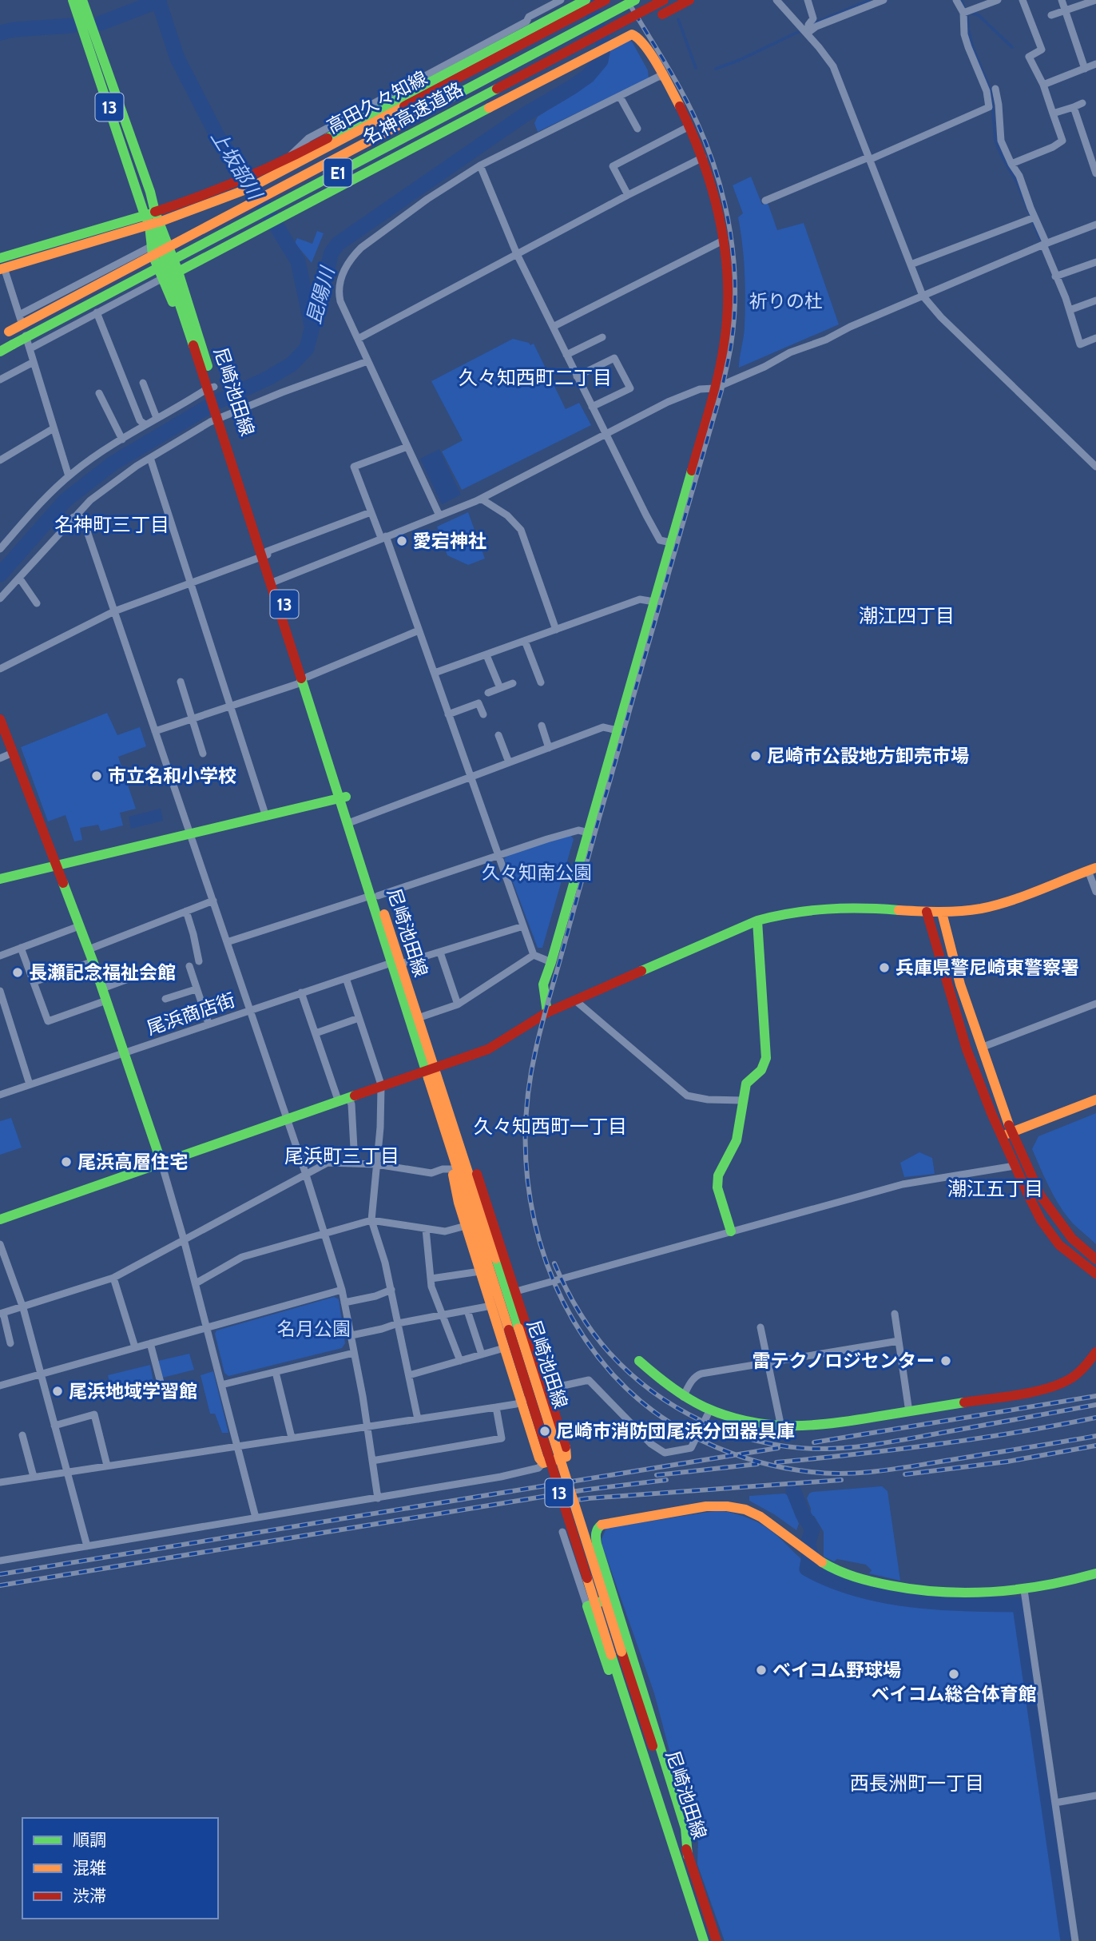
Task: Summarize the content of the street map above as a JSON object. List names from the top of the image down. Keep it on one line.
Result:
{"streets":{"main road":["高田久々知線","13","名神高速道路","E1","尼崎池田線"],"street":["尾浜商店街"]},"crossings":[["高田久々知線","尼崎池田線"],["尼崎池田線","尾浜商店街"]],"districts":["久々知西町二丁目","名神町三丁目","潮江四丁目","久々知西町一丁目","尾浜町三丁目","潮江五丁目","西長洲町一丁目"],"water":["上坂部川","昆陽川"],"parks":["祈りの杜","久々知南公園","名月公園"],"places":["愛宕神社","尼崎市公設地方卸売市場","市立名和小学校","兵庫県警尼崎東警察署","長瀬記念福祉会館","尾浜高層住宅","雷テクノロジセンター","尾浜地域学習館","尼崎市消防団尾浜分団器具庫","ベイコム野球場","ベイコム総合体育館"],"legend":["順調","混雑","渋滞"]}
